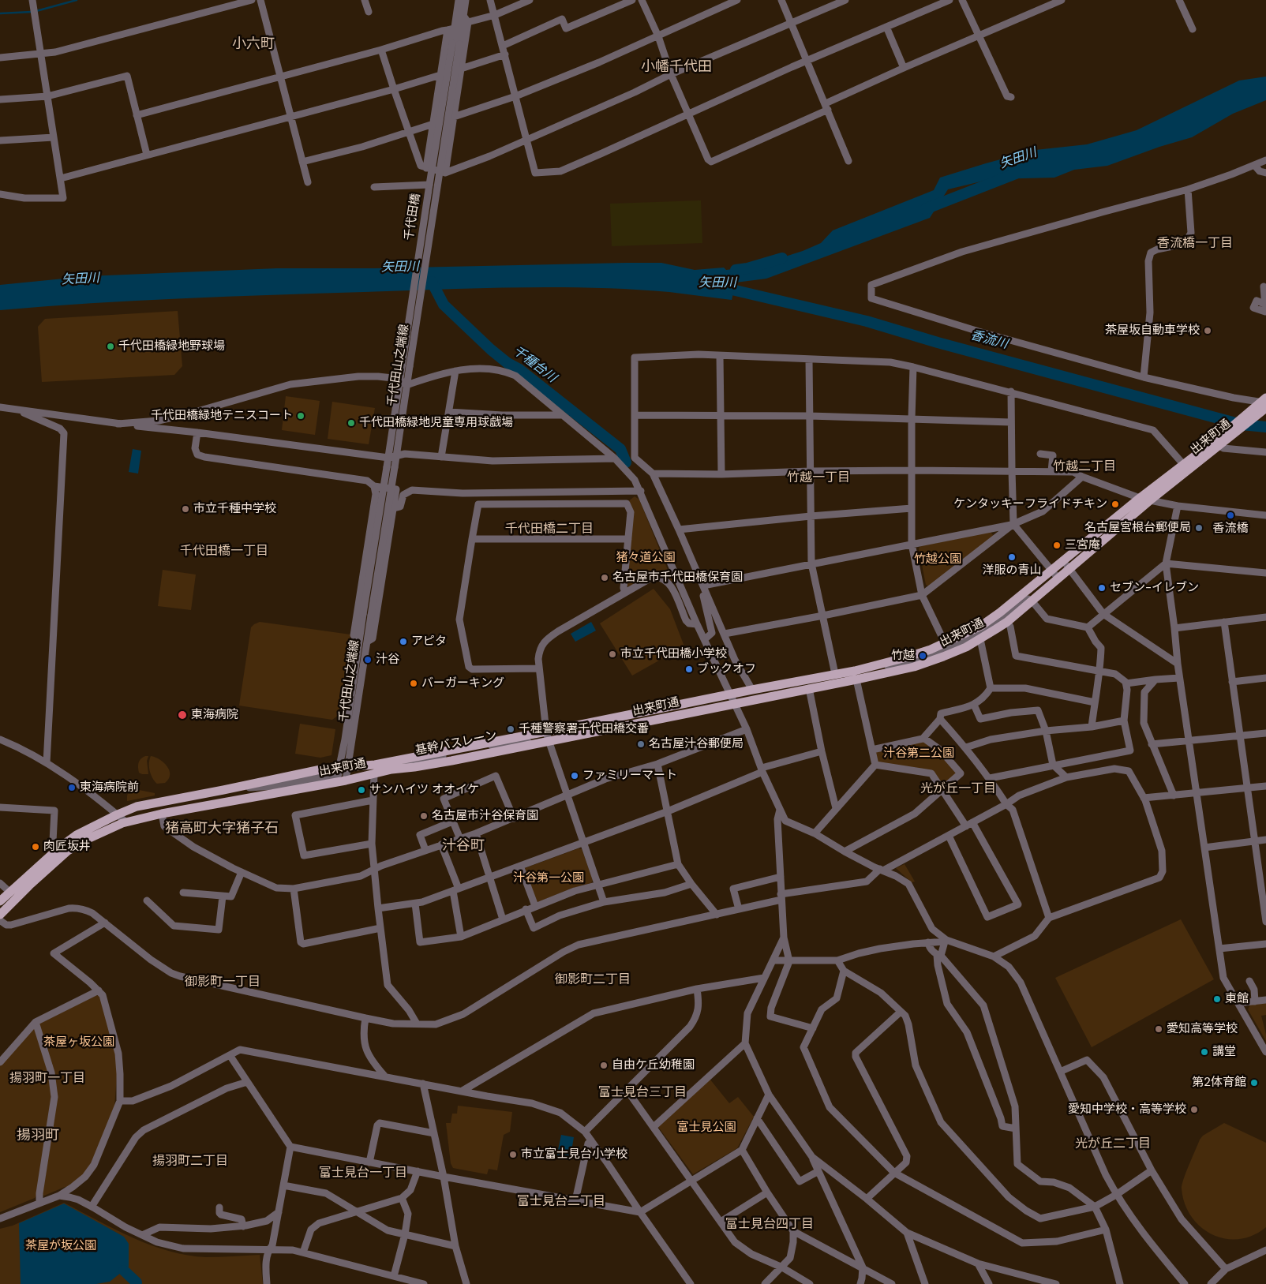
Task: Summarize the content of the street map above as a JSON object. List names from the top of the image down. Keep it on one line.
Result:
{"streets":{"main road":["出来町通"],"street":["千代田橋","千代田山之端線"]},"crossings":[["千代田橋","千代田山之端線"],["千代田山之端線","出来町通"]],"districts":["小六町","小幡千代田","香流橋一丁目","竹越二丁目","竹越一丁目","千代田橋二丁目","千代田橋一丁目","光が丘一丁目","猪高町大字猪子石","汁谷町","御影町二丁目","御影町一丁目","揚羽町一丁目","富士見台三丁目","揚羽町","光が丘二丁目","揚羽町二丁目","富士見台一丁目","富士見台二丁目","富士見台四丁目"],"water":["矢田川","香流川","千種台川"],"parks":["猪々道公園","竹越公園","汁谷第二公園","汁谷第一公園","茶屋ヶ坂公園","富士見公園","茶屋が坂公園"],"places":["茶屋坂自動車学校","千代田橋緑地野球場","千代田橋緑地テニスコート","千代田橋緑地児童専用球戯場","ケンタッキーフライドチキン","市立千種中学校","香流橋","名古屋宮根台郵便局","三宮庵","洋服の青山","名古屋市千代田橋保育園","セブン-イレブン","アピタ","市立千代田橋小学校","竹越","汁谷","ブックオフ","バーガーキング","東海病院","千種警察署千代田橋交番","名古屋汁谷郵便局","ファミリーマート","東海病院前","サンハイツ オオイケ","名古屋市汁谷保育園","肉匠坂井","東館","愛知高等学校","講堂","自由ケ丘幼稚園","第2体育館","愛知中学校・高等学校","市立富士見台小学校"]}
